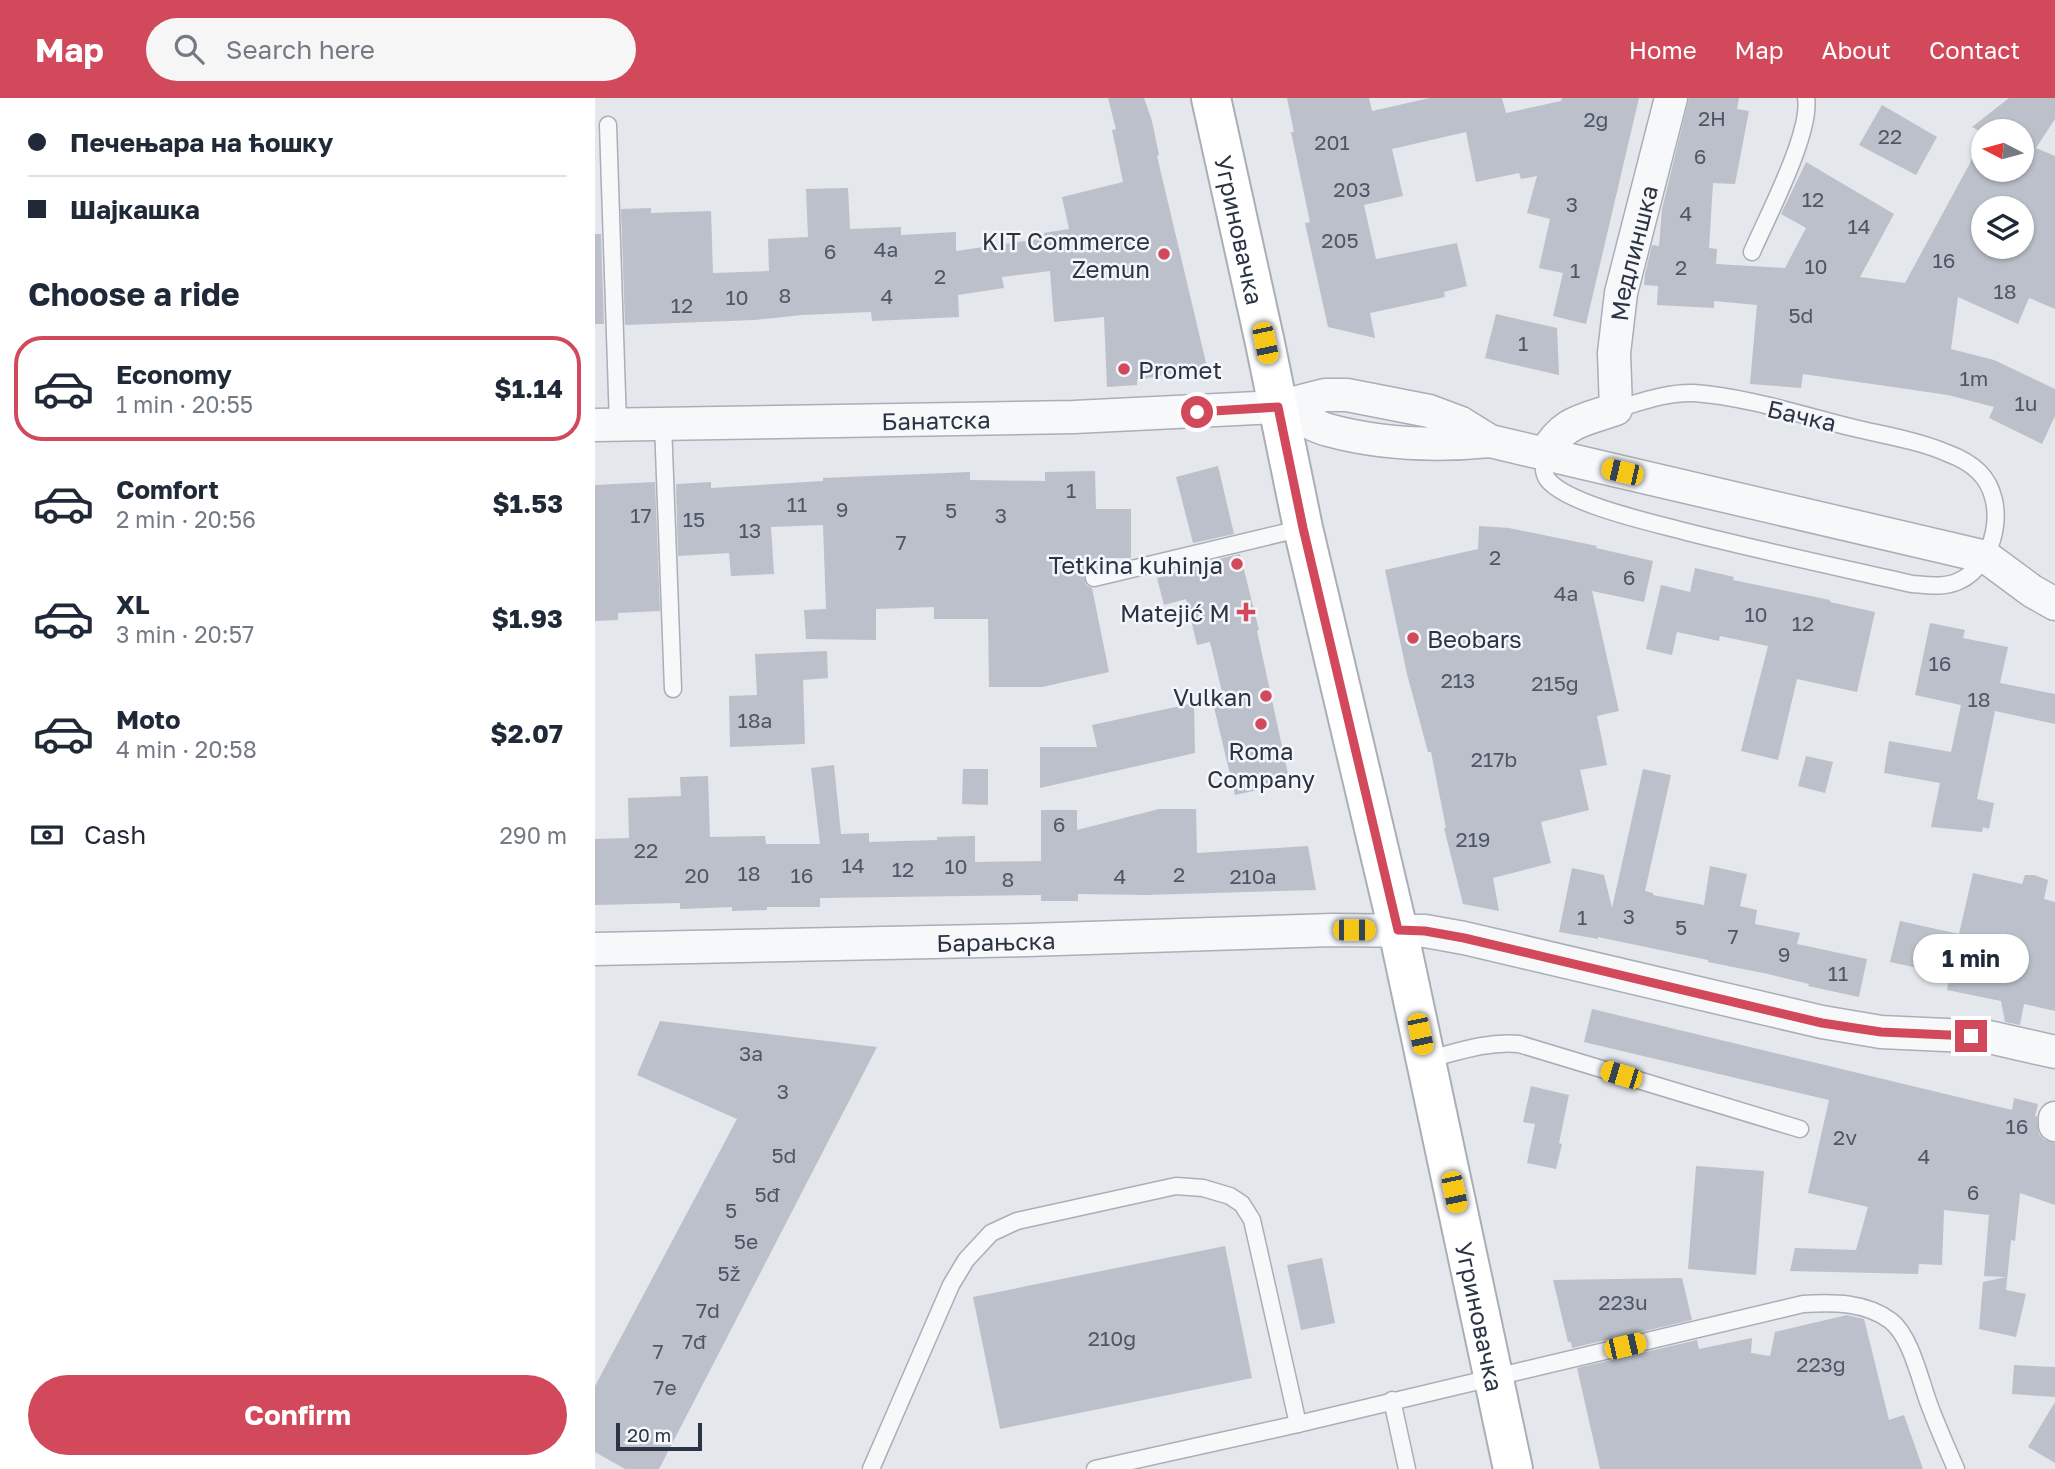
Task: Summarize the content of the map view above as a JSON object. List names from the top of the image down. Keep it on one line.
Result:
{"streets":{"main road":["Угриновачка"],"street":["Медлиншка","Бачка","Банатска","Барањска"]},"crossings":[["Угриновачка","Банатска"],["Угриновачка","Барањска"],["Медлиншка","Бачка"]],"places":{"other":["KIT Commerce Zemun","Promet","Tetkina kuhinja","Beobars","Vulkan","Roma Company"],"health":["Matejić M"]},"house_numbers":["2Н","2g","22","201","6","203","12","3","4","14","205","4a","6","16","10","2","1","2","18","8","4","10","12","5d","1","1m","1u","1","11","9","5","17","3","15","13","7","2","6","4a","10","12","16","213","215g","18","18a","217b","6","219","22","14","10","12","18","2","20","16","4","210a","8","3","1","5","7","9","11","3a","3","16","2v","5d","4","6","5đ","5","5e","5ž","223u","7d","210g","7đ","7","223g","7e"],"scale_bar":"20 m","north":"left","page":{"header":"Map","search":"Search here","nav":["Home","Map","About","Contact"],"banner":["Печењара на ћошку","Шајкашка"],"heading":"Choose a ride","list":[{"name":"Economy","note":"1 min · 20:55","value":"$1.14"},{"name":"Comfort","note":"2 min · 20:56","value":"$1.53"},{"name":"XL","note":"3 min · 20:57","value":"$1.93"},{"name":"Moto","note":"4 min · 20:58","value":"$2.07"}],"pay":["Cash","290 m"],"bubble":"1 min","buttons":"Confirm","scale":"20 m"}}
